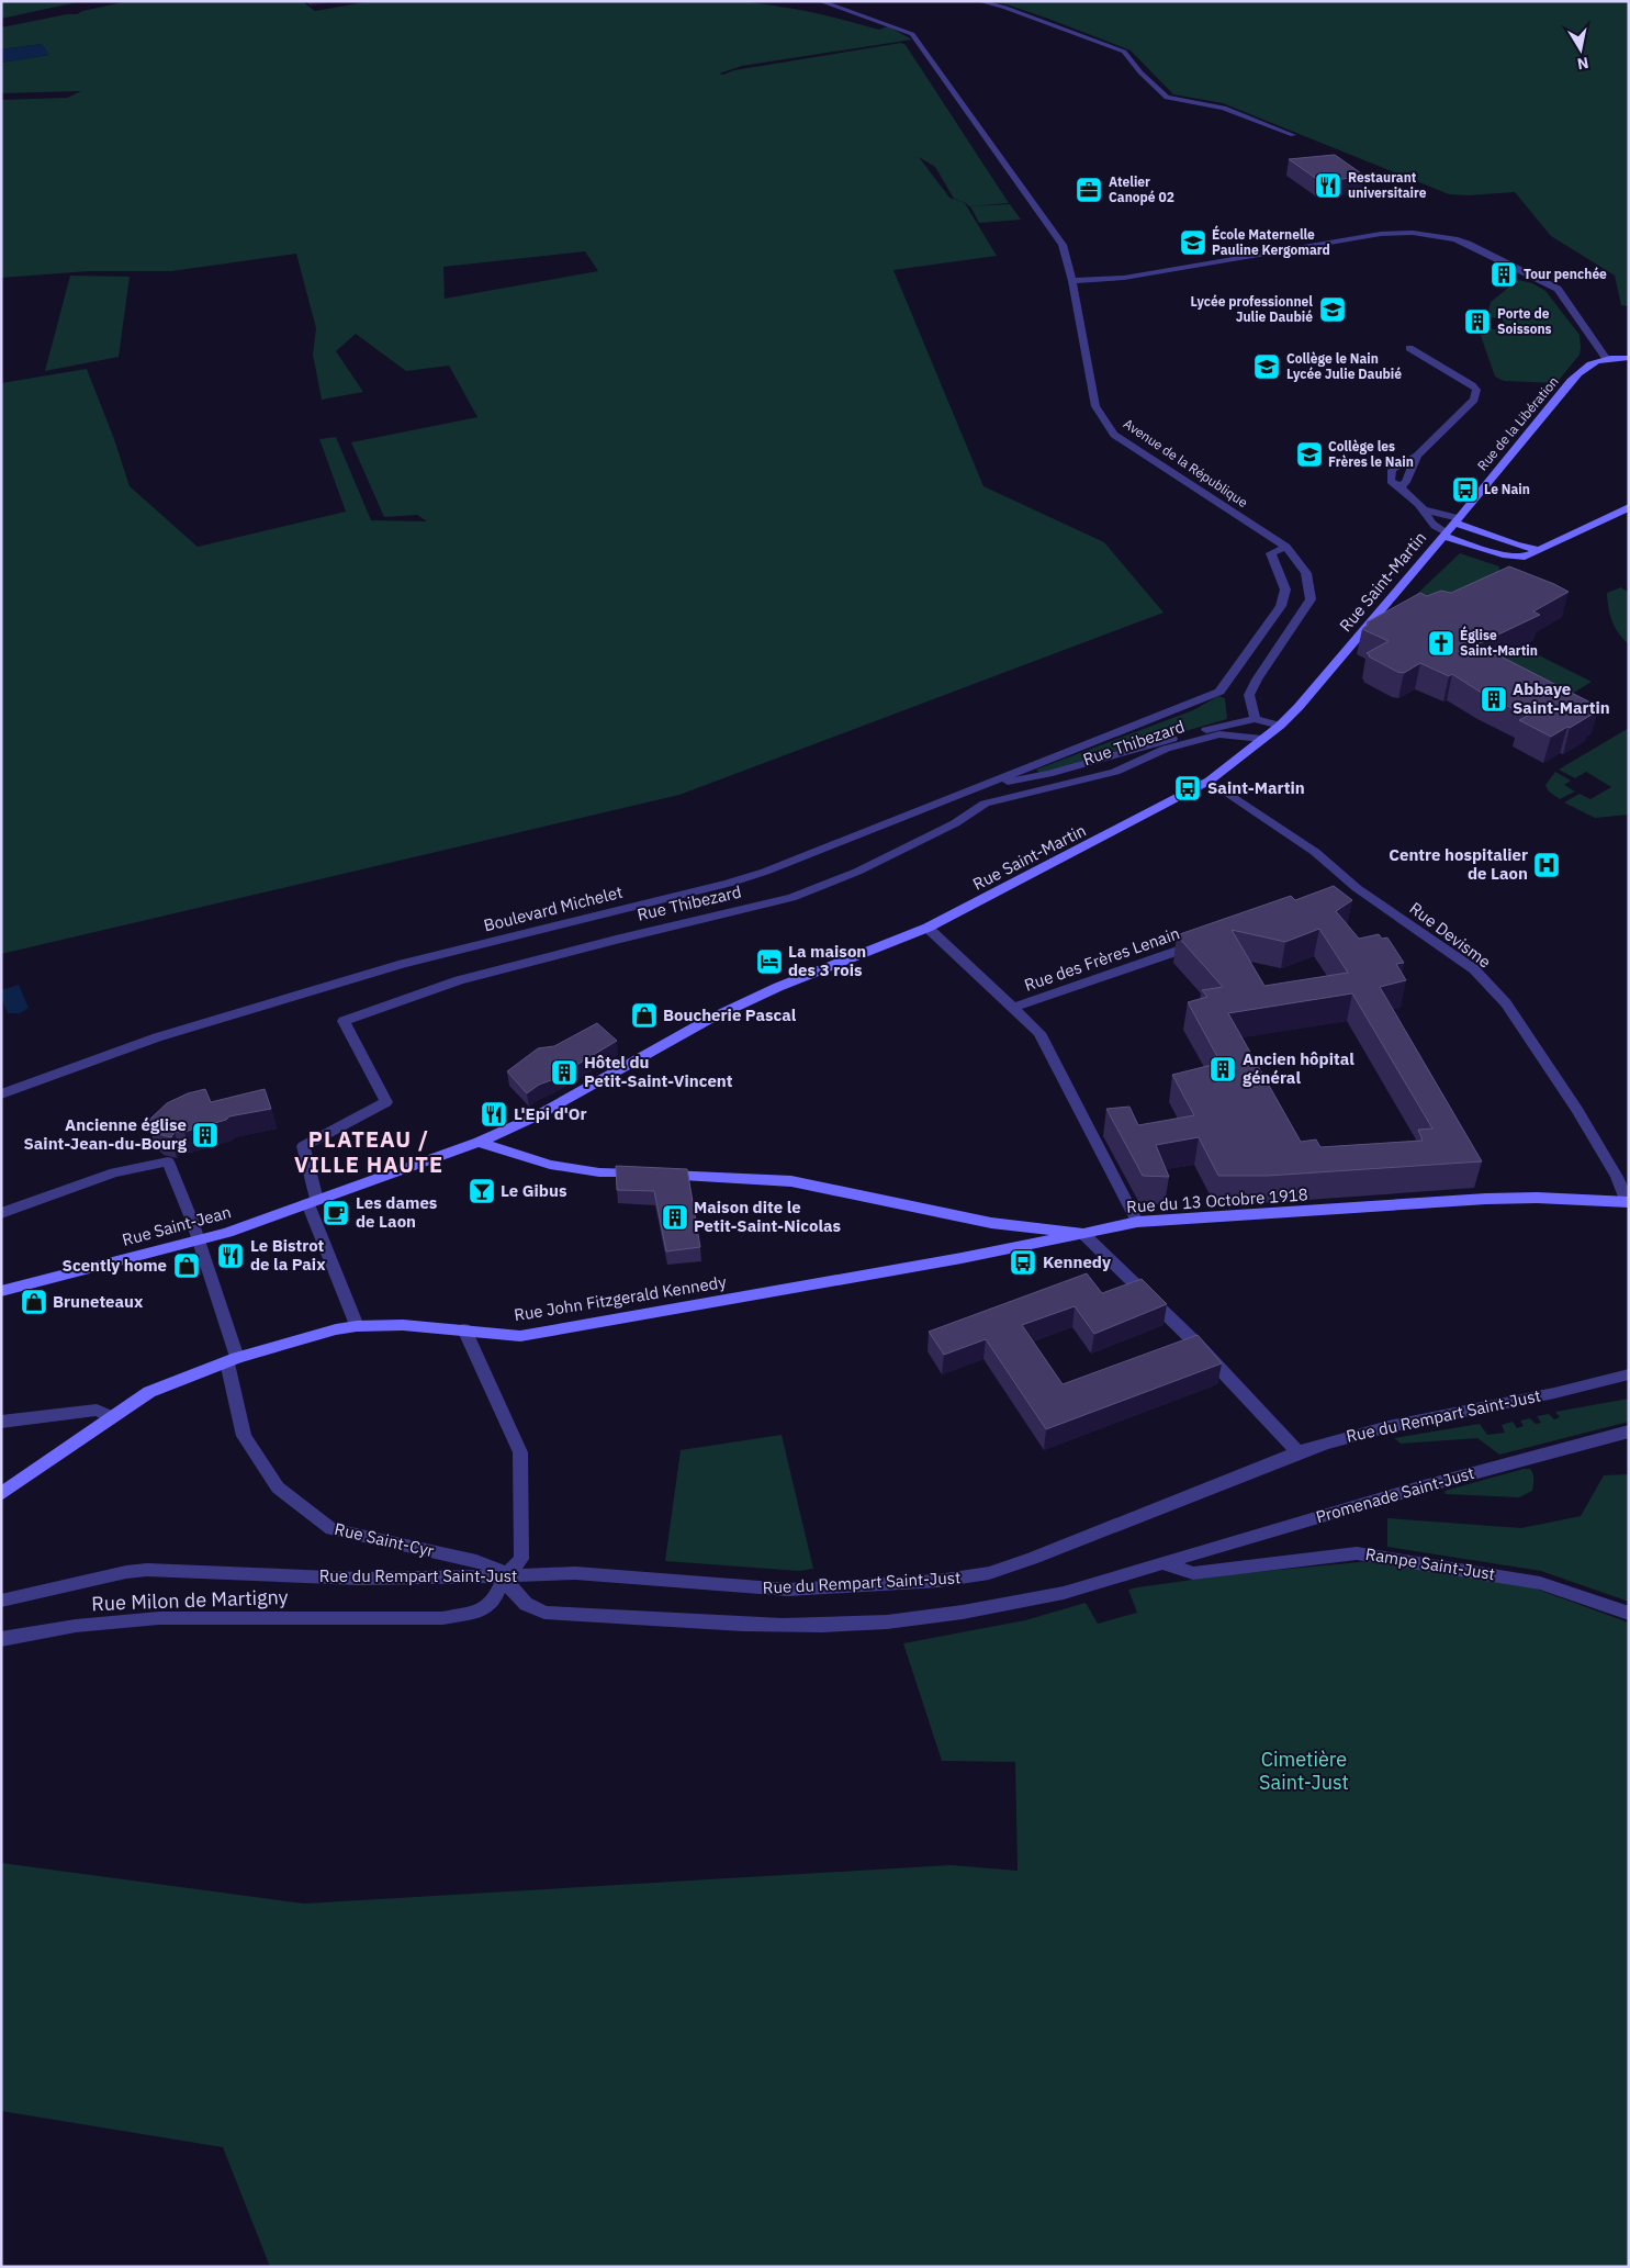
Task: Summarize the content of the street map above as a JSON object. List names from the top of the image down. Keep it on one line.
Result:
{"streets":{"main road":["Rue de la Libération","Rue Saint-Martin","Rue du 13 Octobre 1918","Rue Saint-Jean","Rue John Fitzgerald Kennedy"],"street":["Avenue de la République","Rue Thibezard","Boulevard Michelet","Rue Devisme","Rue des Frères Lenain","Rue du Rempart Saint-Just","Promenade Saint-Just","Rue Saint-Cyr","Rampe Saint-Just","Rue Milon de Martigny"]},"crossings":[["Rue de la Libération","Rue Saint-Martin"],["Avenue de la République","Boulevard Michelet"],["Rue Saint-Martin","Rue Thibezard"],["Rue Saint-Martin","Rue Devisme"],["Rue Saint-Martin","Rue du 13 Octobre 1918"],["Rue Saint-Martin","Rue Saint-Jean"],["Rue Thibezard","Rue Saint-Jean"],["Rue Devisme","Rue du 13 Octobre 1918"],["Rue du 13 Octobre 1918","Rue Saint-Jean"],["Rue du 13 Octobre 1918","Rue John Fitzgerald Kennedy"],["Rue Saint-Jean","Rue Saint-Cyr"],["Rue John Fitzgerald Kennedy","Rue Saint-Cyr"],["Rue John Fitzgerald Kennedy","Rue Milon de Martigny"],["Rue du Rempart Saint-Just","Rue Saint-Cyr"],["Rue du Rempart Saint-Just","Rue Milon de Martigny"],["Promenade Saint-Just","Rampe Saint-Just"],["Rue Saint-Cyr","Rue Milon de Martigny"]],"districts":["PLATEAU / VILLE HAUTE"],"parks":["Cimetière Saint-Just"],"places":{"restaurant":["Restaurant universitaire","L'Epi d'Or","Le Bistrot de la Paix"],"office":["Atelier Canopé 02"],"school or university":["École Maternelle Pauline Kergomard","Lycée professionnel Julie Daubié","Collège le Nain Lycée Julie Daubié","Collège les Frères le Nain"],"building":["Tour penchée","Porte de Soissons","Abbaye Saint-Martin","Ancien hôpital général","Hôtel du Petit-Saint-Vincent","Ancienne église Saint-Jean-du-Bourg","Maison dite le Petit-Saint-Nicolas"],"bus stop":["Le Nain","Saint-Martin","Kennedy"],"church":["Église Saint-Martin"],"hospital":["Centre hospitalier de Laon"],"hotel":["La maison des 3 rois"],"shop":["Boucherie Pascal","Scently home","Bruneteaux"],"bar":["Le Gibus"],"cafe":["Les dames de Laon"]},"north":"bottom"}
